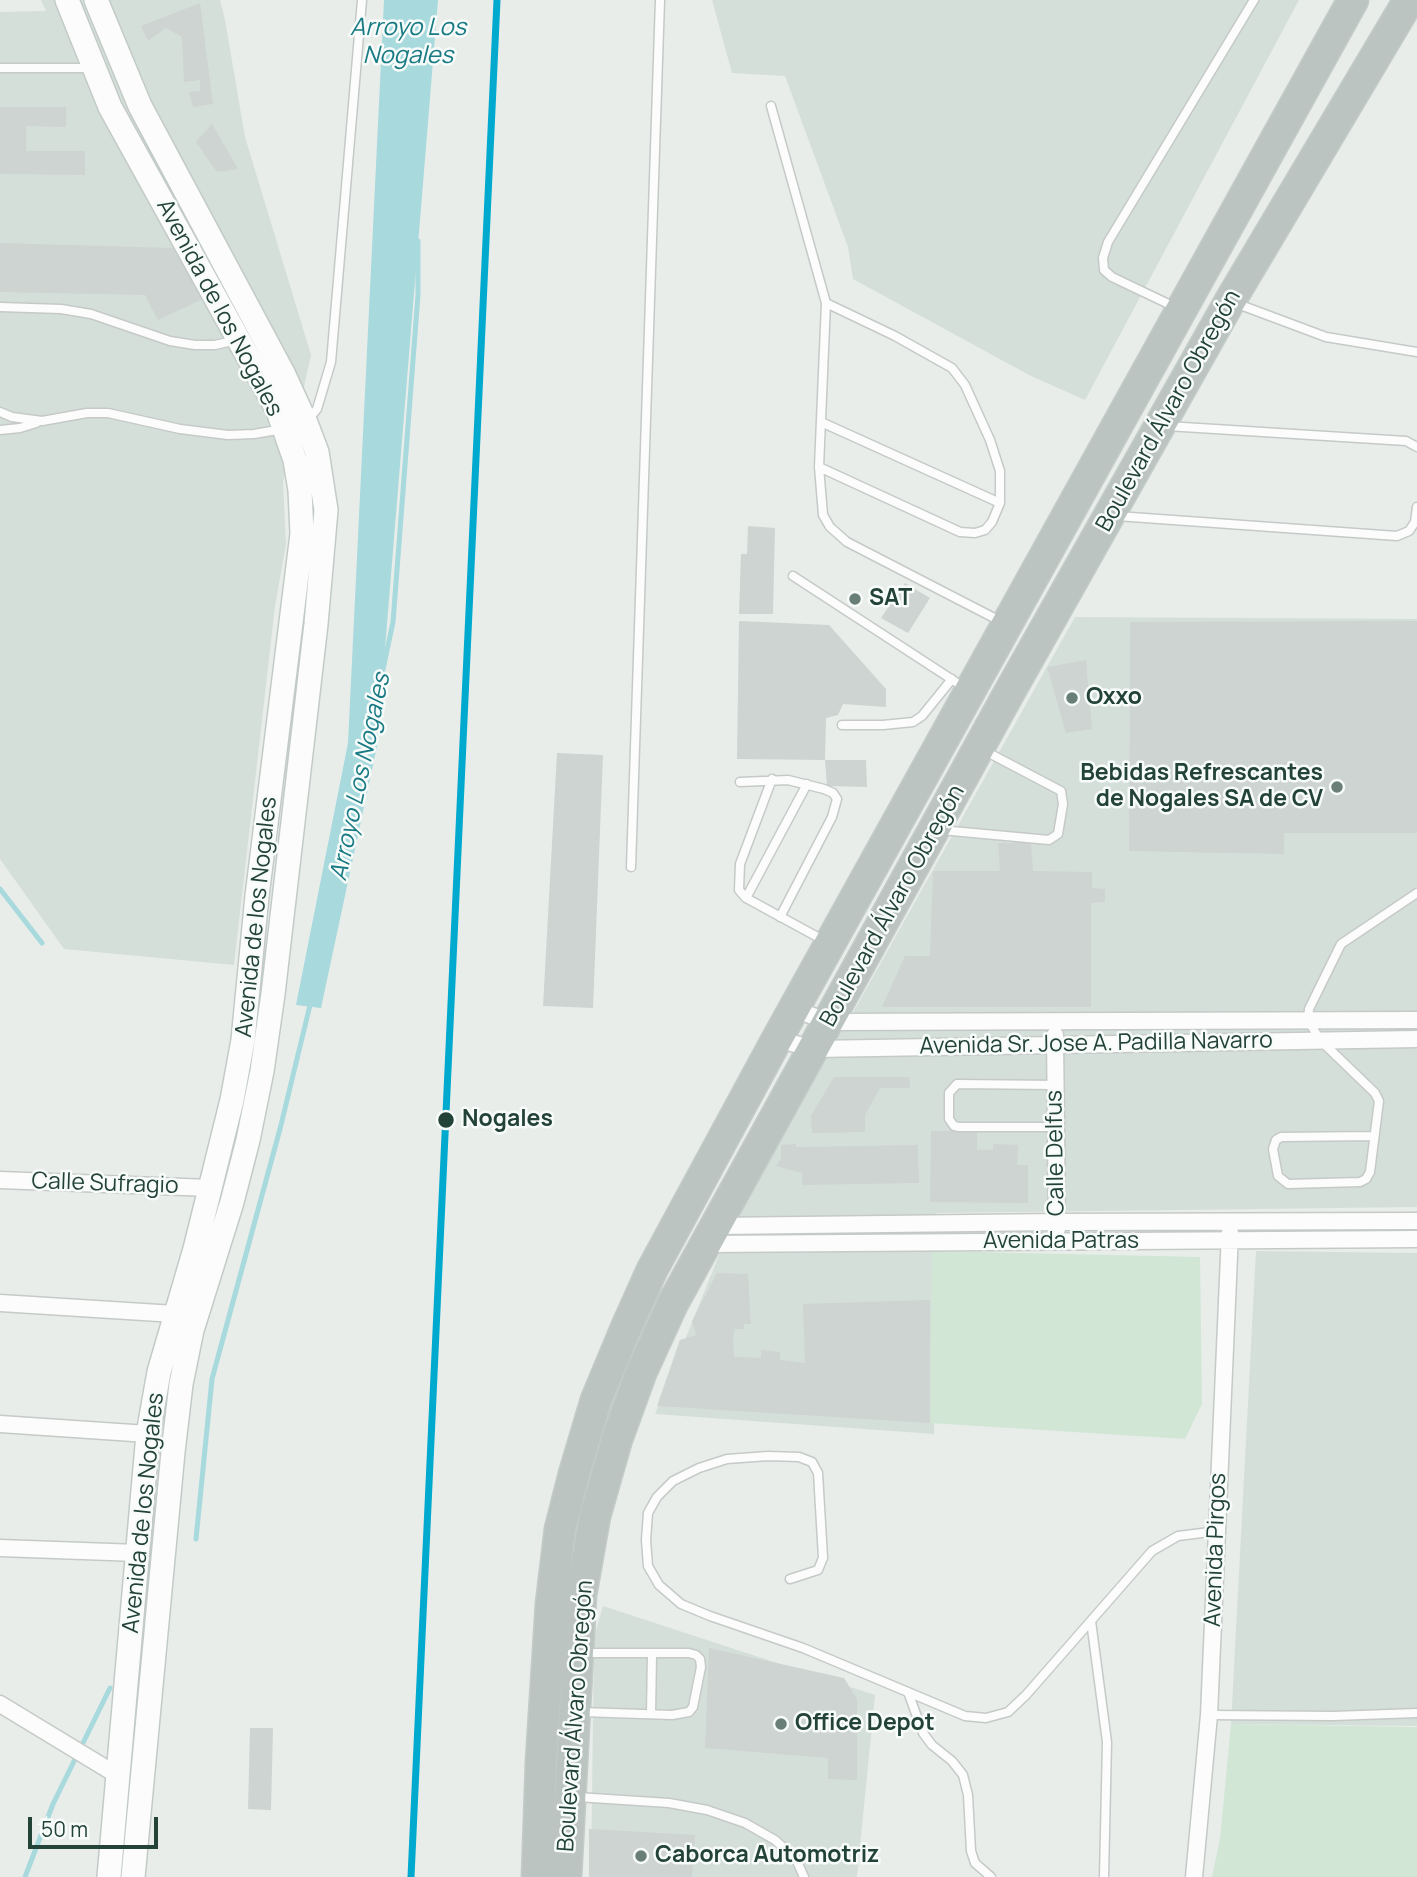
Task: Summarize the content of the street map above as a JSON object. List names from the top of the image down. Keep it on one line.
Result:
{"streets":{"highway":["Boulevard Álvaro Obregón"],"main road":["Avenida de los Nogales"],"street":["Avenida Sr. Jose A. Padilla Navarro","Calle Delfus","Calle Sufragio","Avenida Patras","Avenida Pirgos"]},"crossings":[["Avenida de los Nogales","Calle Sufragio"],["Boulevard Álvaro Obregón","Avenida Sr. Jose A. Padilla Navarro"],["Boulevard Álvaro Obregón","Avenida Patras"],["Avenida Sr. Jose A. Padilla Navarro","Calle Delfus"],["Calle Delfus","Avenida Patras"],["Avenida Patras","Avenida Pirgos"]],"water":["Arroyo Los Nogales"],"places":["SAT","Oxxo","Bebidas Refrescantes de Nogales SA de CV","Nogales","Office Depot","Caborca Automotriz"],"scale_bar":"50 m"}
